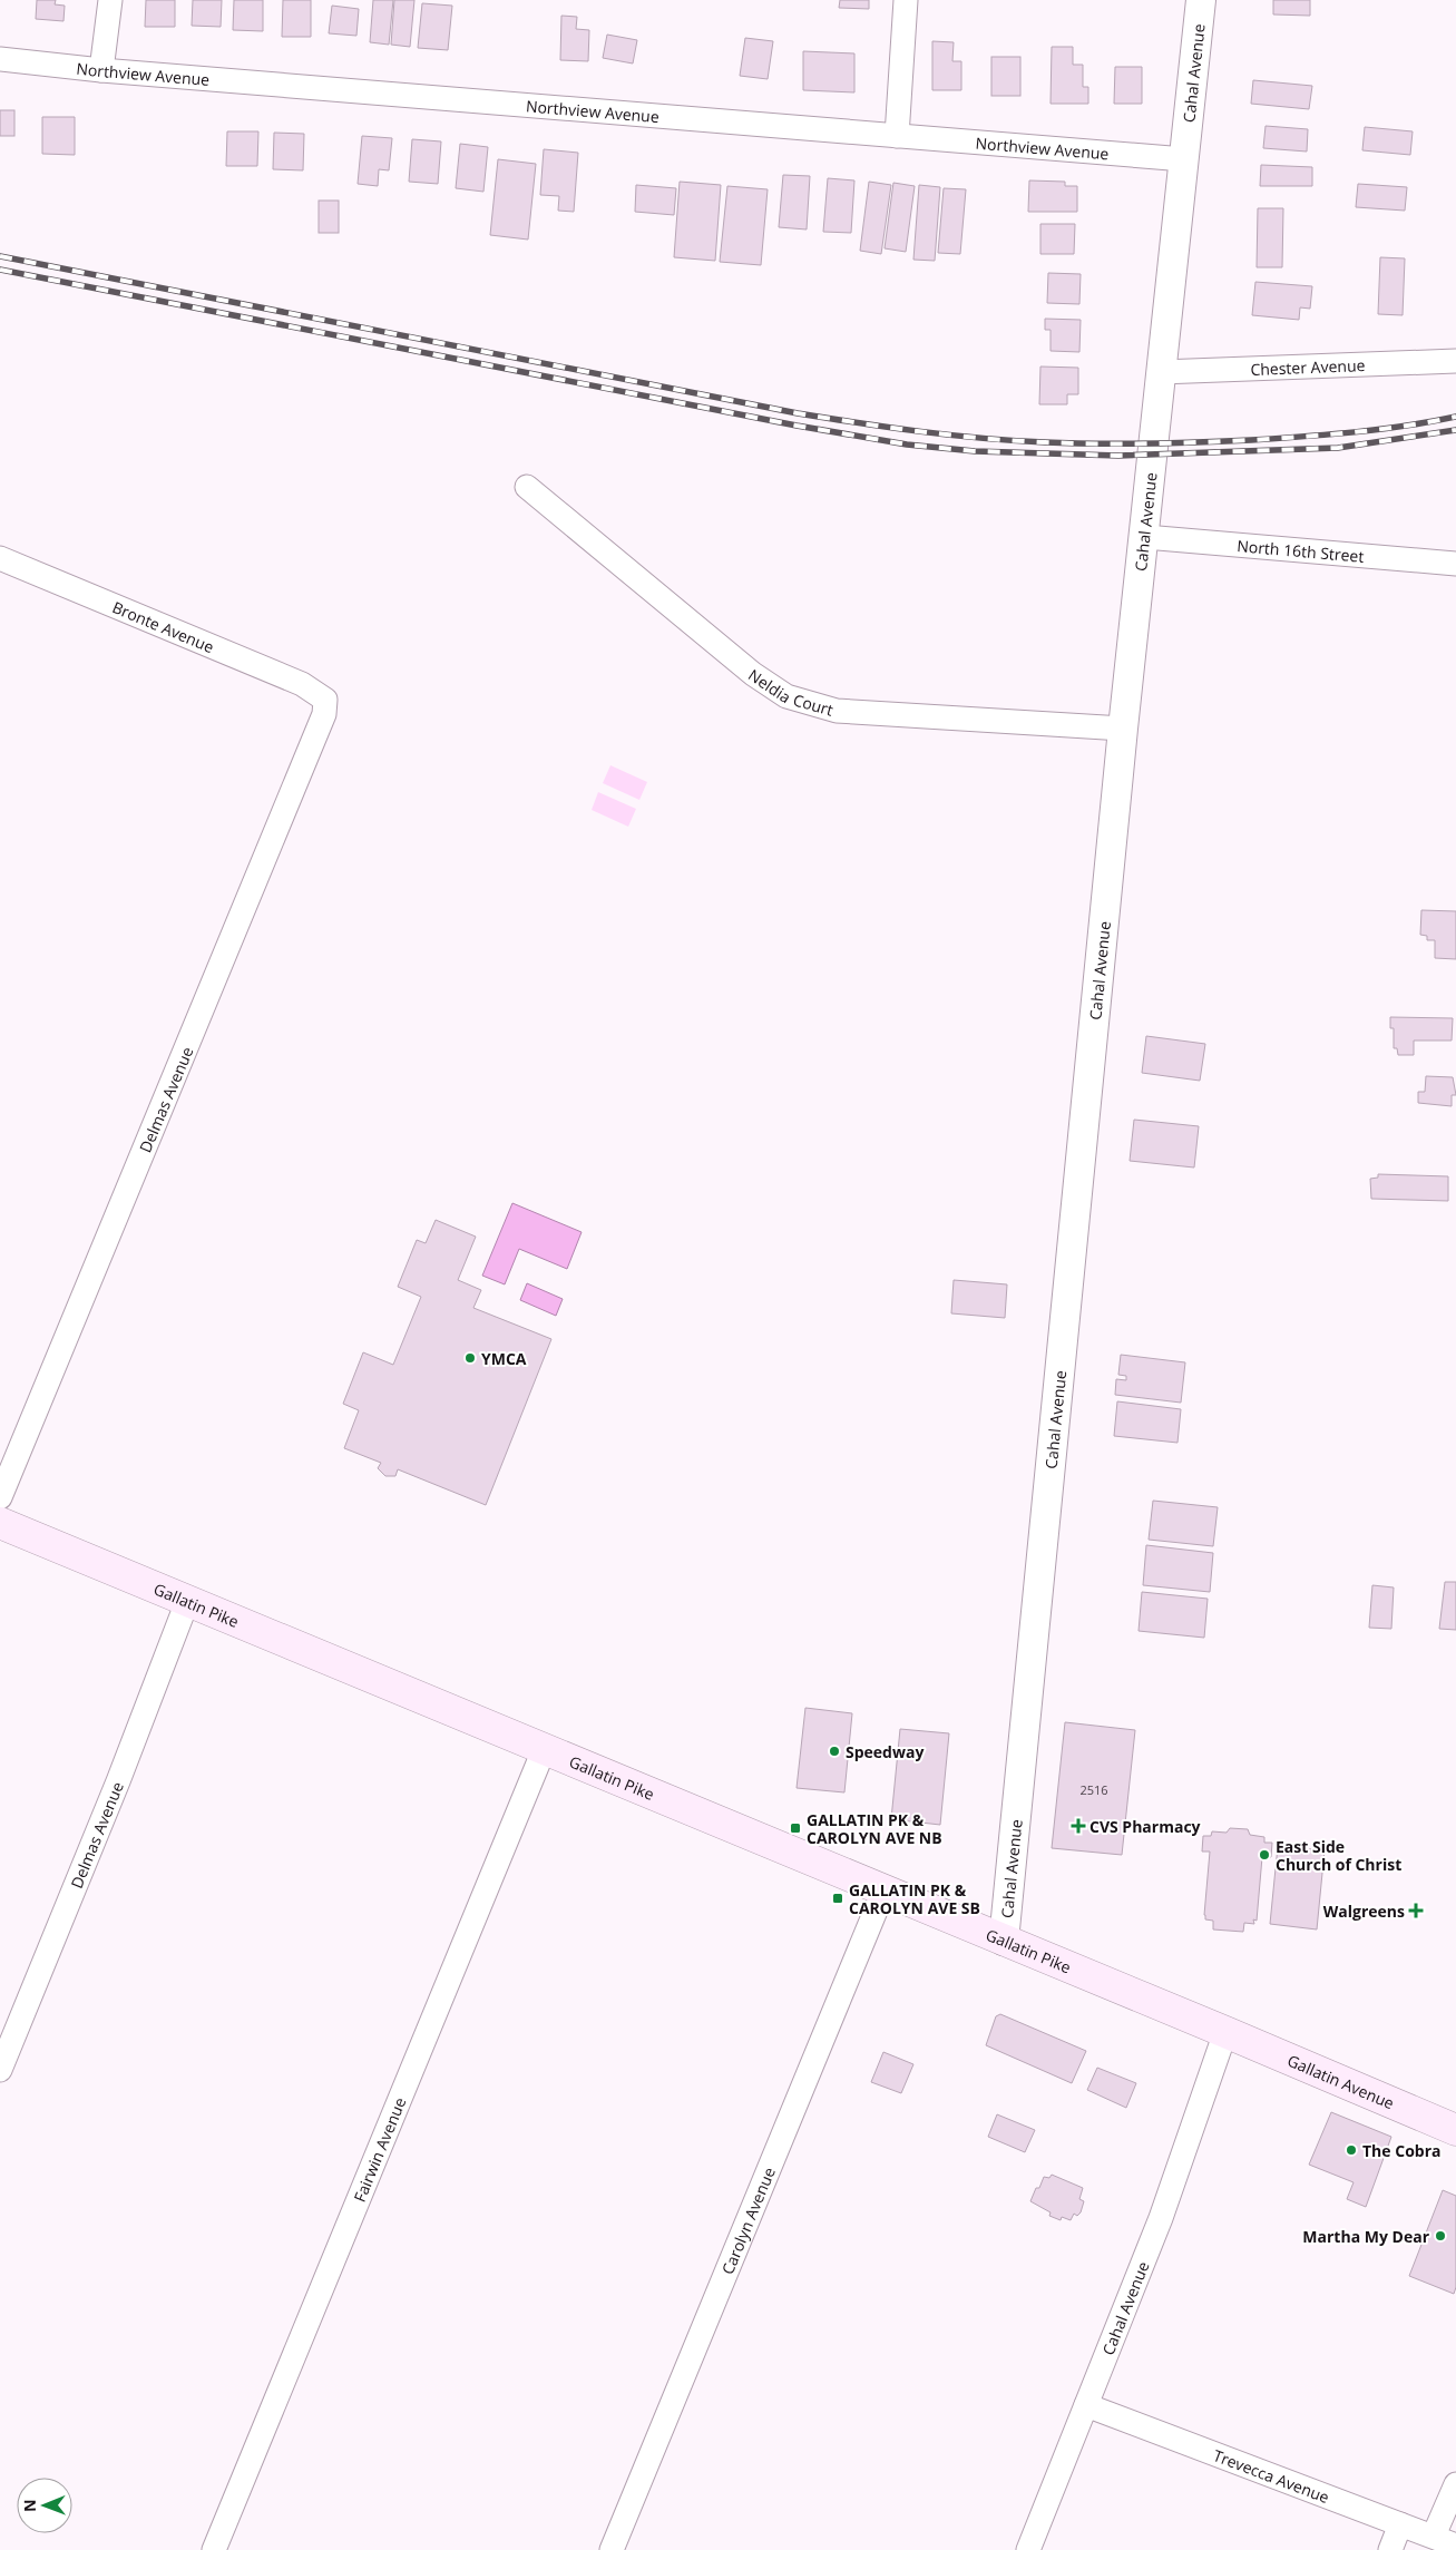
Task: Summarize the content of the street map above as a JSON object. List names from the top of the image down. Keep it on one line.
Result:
{"streets":{"main road":["Gallatin Pike","Gallatin Avenue"],"street":["Cahal Avenue","Northview Avenue","Chester Avenue","North 16th Street","Bronte Avenue","Neldia Court","Delmas Avenue","Fairwin Avenue","Carolyn Avenue","Trevecca Avenue"]},"crossings":[["Cahal Avenue","Northview Avenue"],["Cahal Avenue","Chester Avenue"],["Cahal Avenue","North 16th Street"],["Cahal Avenue","Neldia Court"],["Cahal Avenue","Gallatin Pike"],["Cahal Avenue","Gallatin Avenue"],["Cahal Avenue","Trevecca Avenue"],["Bronte Avenue","Delmas Avenue"],["Delmas Avenue","Gallatin Pike"],["Gallatin Pike","Gallatin Avenue"],["Gallatin Pike","Fairwin Avenue"],["Gallatin Pike","Carolyn Avenue"]],"places":{"other":["YMCA","Speedway","East Side Church of Christ","The Cobra","Martha My Dear"],"health":["CVS Pharmacy","Walgreens"],"transit":["GALLATIN PK & CAROLYN AVE NB","GALLATIN PK & CAROLYN AVE SB"]},"house_numbers":["2516"],"north":"left"}
